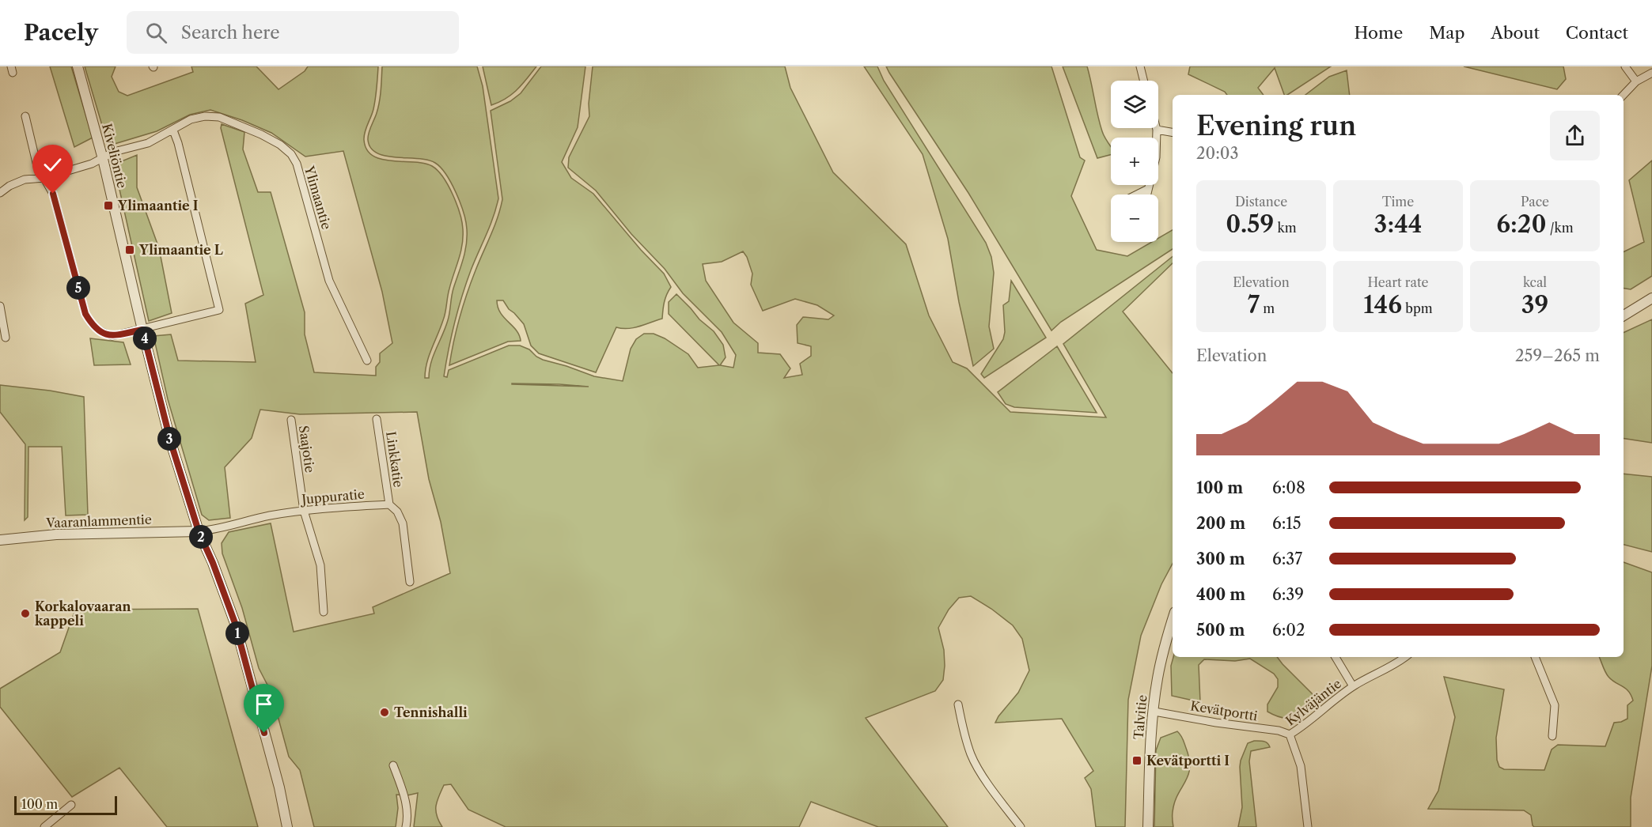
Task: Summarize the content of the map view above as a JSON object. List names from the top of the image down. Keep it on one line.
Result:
{"streets":{"street":["Kiveliöntie","Ylimaantie","Saajotie","Linkkatie","Juppuratie","Vaaranlammentie","Kylväjäntie","Kevätportti","Talvitie"]},"crossings":[["Kiveliöntie","Ylimaantie"],["Kiveliöntie","Juppuratie"],["Kiveliöntie","Vaaranlammentie"],["Saajotie","Juppuratie"],["Linkkatie","Juppuratie"],["Juppuratie","Vaaranlammentie"],["Kylväjäntie","Kevätportti"],["Kevätportti","Talvitie"]],"places":{"transit":["Ylimaantie I","Ylimaantie L","Kevätportti I"],"other":["Korkalovaaran kappeli","Tennishalli"]},"scale_bar":"100 m","page":{"header":"Pacely","search":"Search here","nav":["Home","Map","About","Contact"],"map_buttons":["+","−"],"heading":["Evening run","20:03"],"stats":[["Distance","0.59 km"],["Time","3:44"],["Pace","6:20 /km"],["Elevation","7 m"],["Heart rate","146 bpm"],["kcal","39"]],"pins":["5","4","3","2","1"],"chart":["Elevation","259–265 m"],"list":[{"name":"100 m","note":"6:08"},{"name":"200 m","note":"6:15"},{"name":"300 m","note":"6:37"},{"name":"400 m","note":"6:39"},{"name":"500 m","note":"6:02"}],"scale":"100 m"}}
